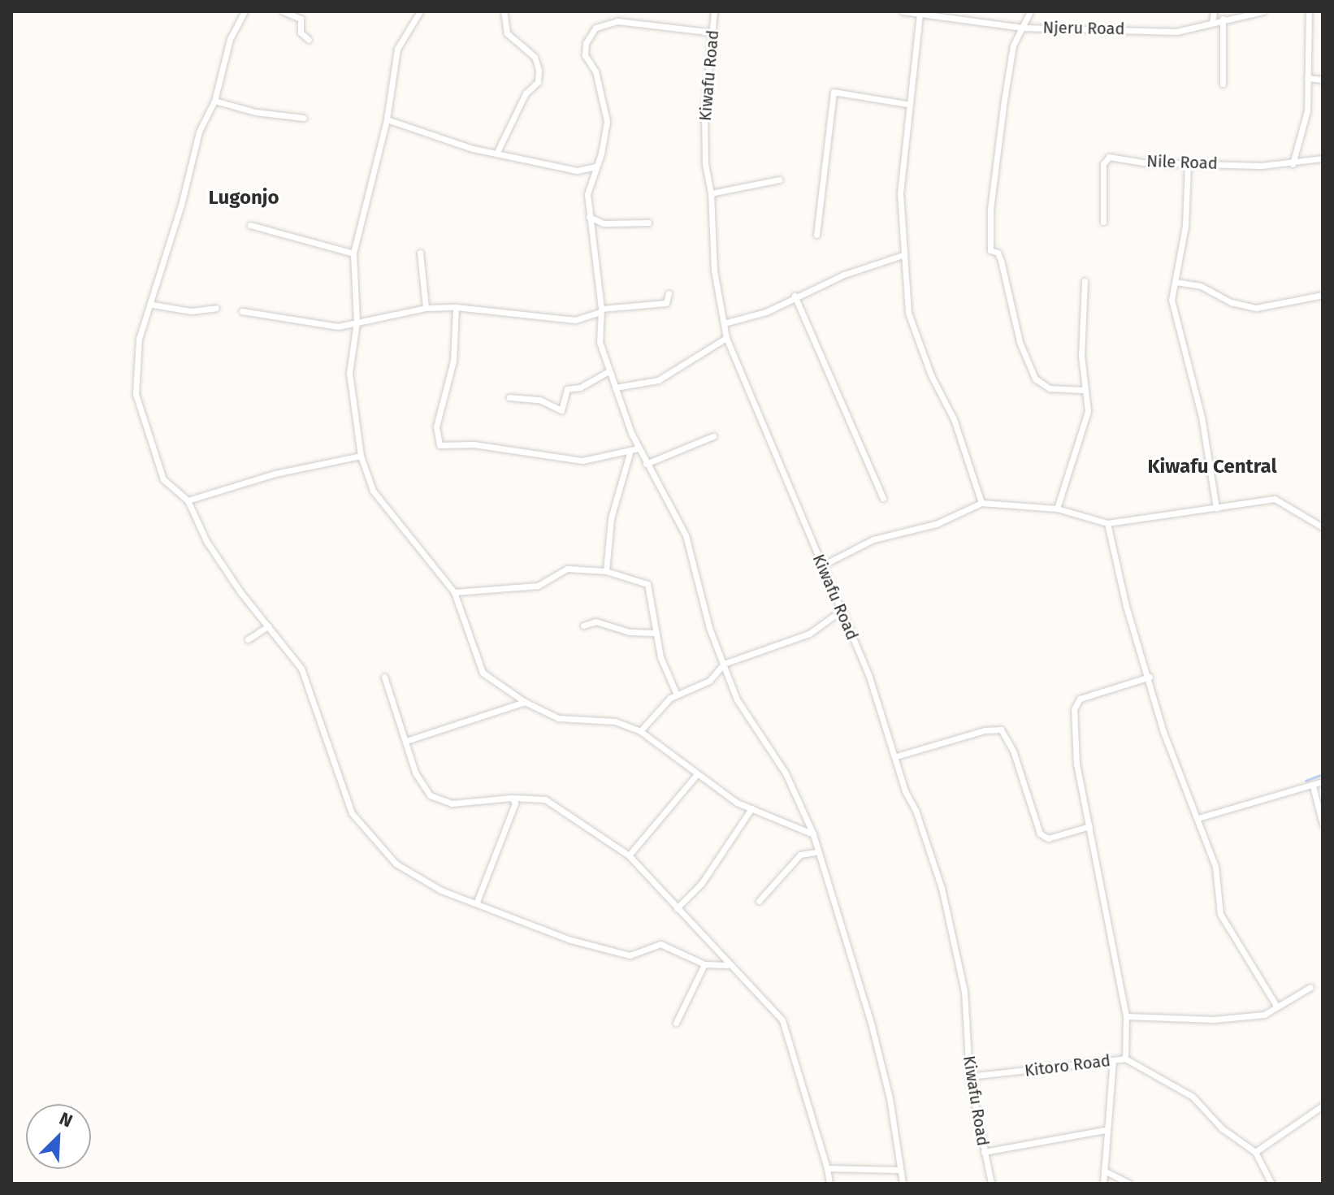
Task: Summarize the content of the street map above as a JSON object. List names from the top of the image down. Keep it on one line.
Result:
{"streets":{"street":["Njeru Road","Kiwafu Road","Nile Road","Kitoro Road"]},"crossings":[["Kiwafu Road","Kitoro Road"]],"districts":["Lugonjo","Kiwafu Central"],"north":"top right"}
